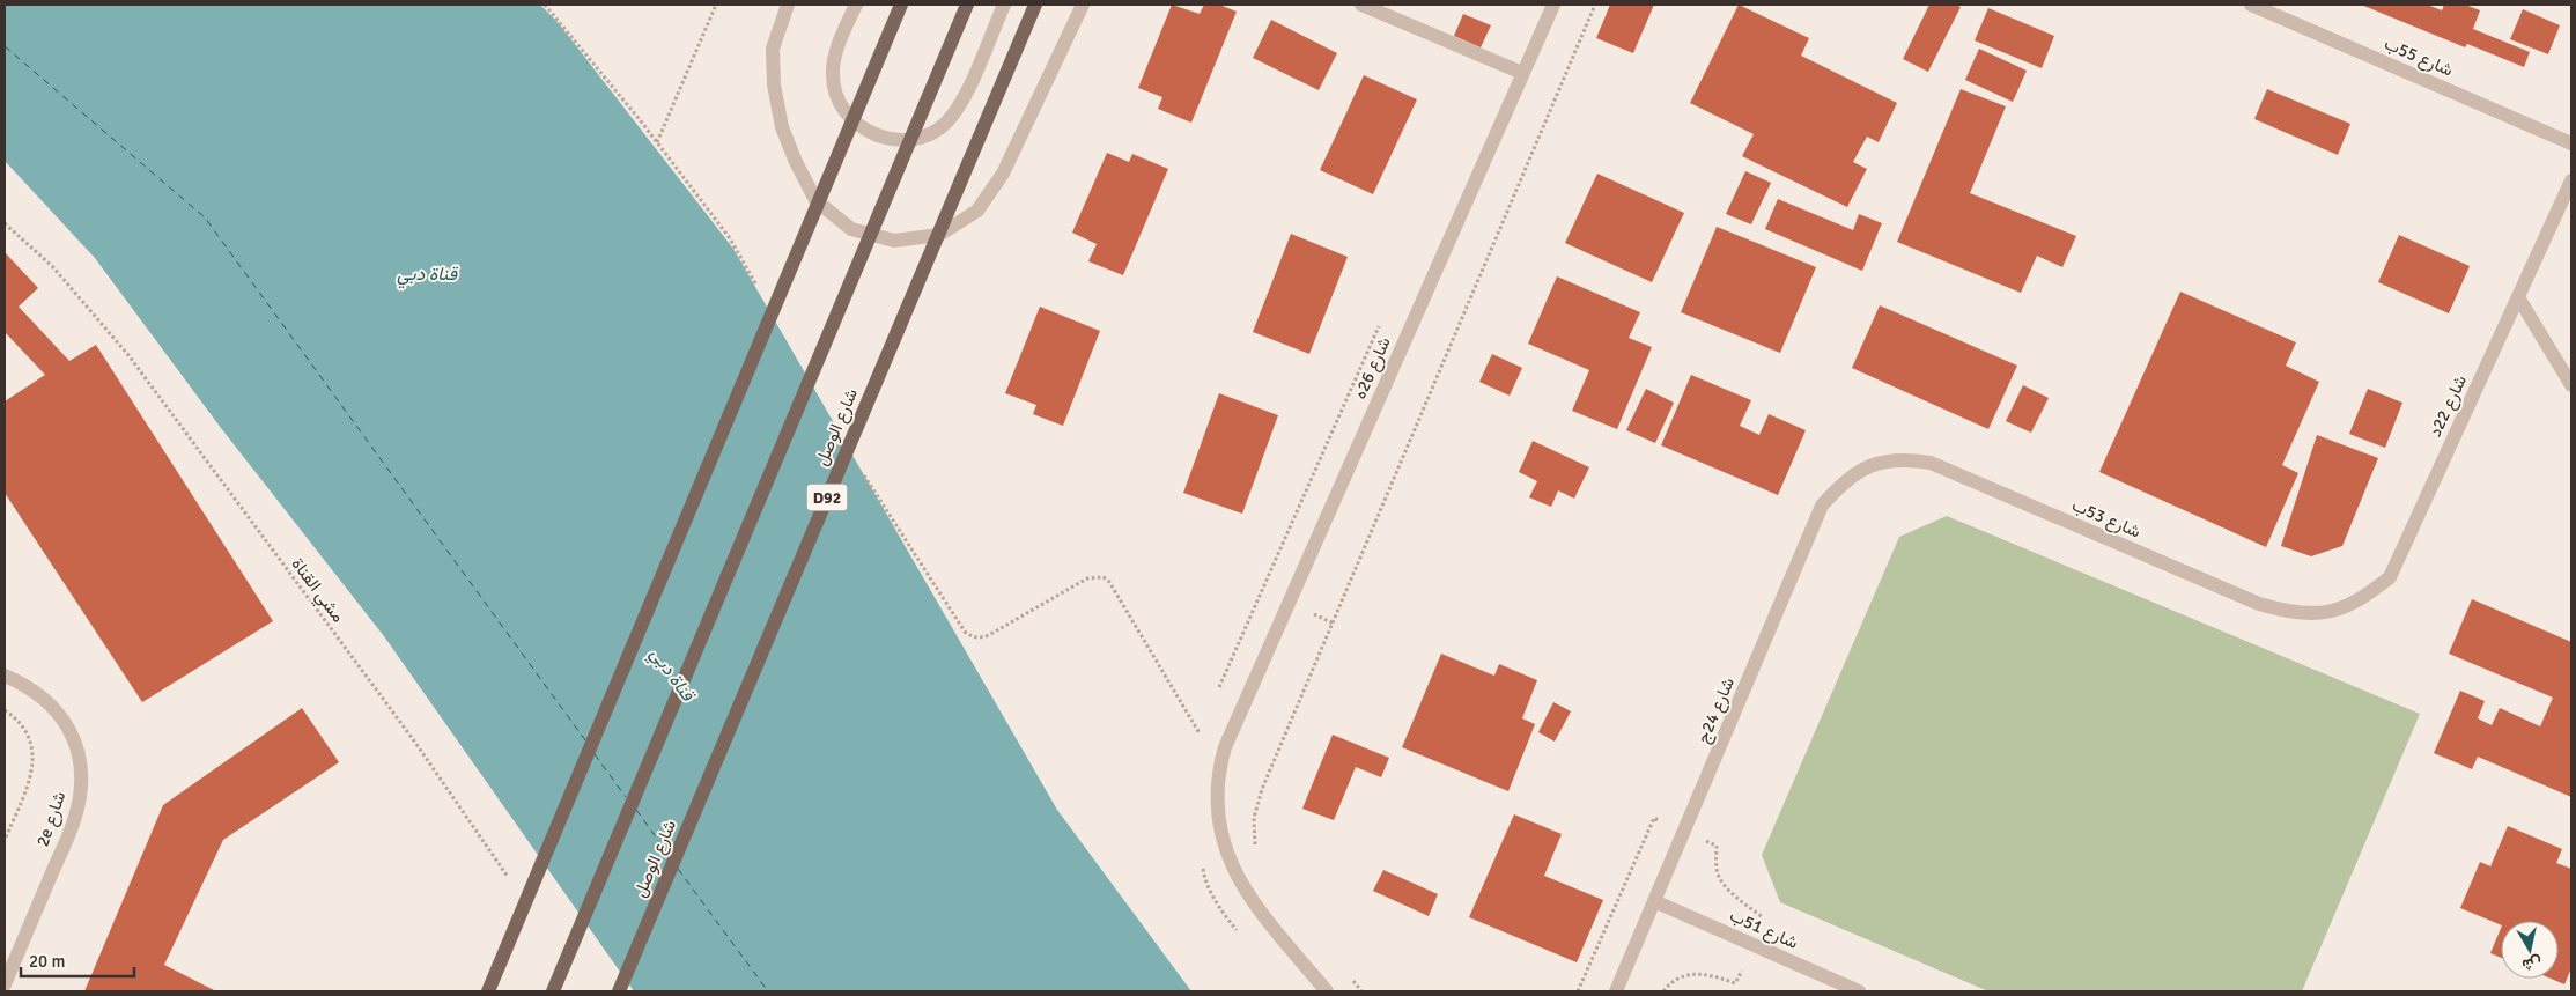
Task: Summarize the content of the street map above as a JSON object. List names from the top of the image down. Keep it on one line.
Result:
{"streets":{"main road":["شارع الوصل","D92"],"street":["شارع 55ب","شارع 26ه","شارع 22د","شارع 53ب","شارع 24ج","2e شارع","شارع 51ب"],"path":["مشي القناة"]},"crossings":[["شارع 22د","شارع 53ب"],["شارع 53ب","شارع 24ج"],["شارع 24ج","شارع 51ب"]],"water":["قناة دبي"],"scale_bar":"20 m","north":"bottom"}
